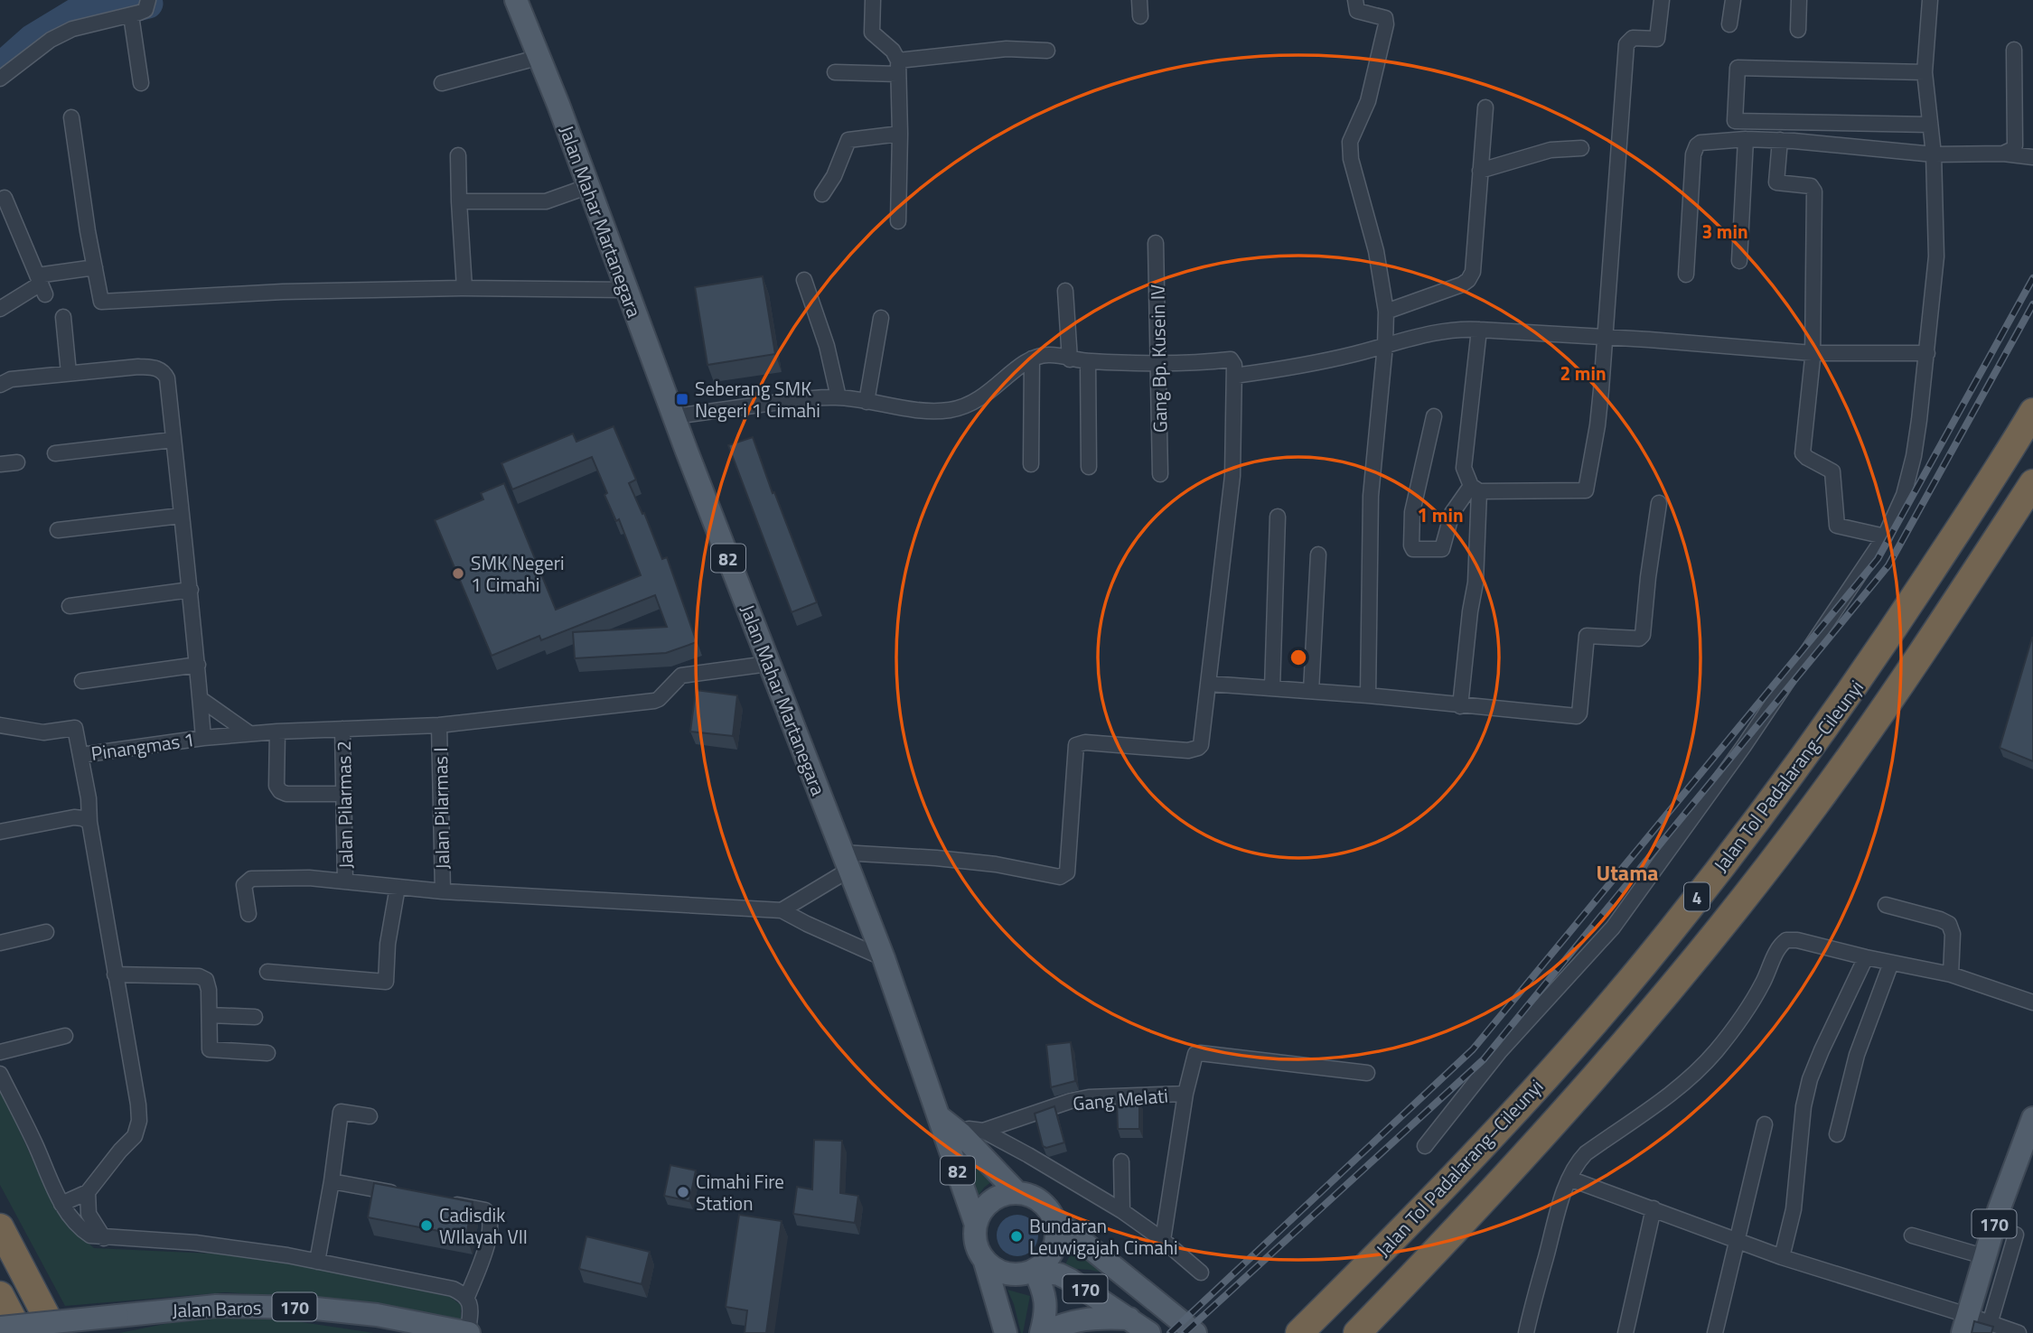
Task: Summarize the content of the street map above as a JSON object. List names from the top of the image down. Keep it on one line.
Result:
{"streets":{"highway":["Jalan Tol Padalarang–Cileunyi","4"],"main road":["Jalan Mahar Martanegara","82","170","Jalan Baros"],"street":["Gang Bp. Kusein IV","Pinangmas 1","Jalan Pilarmas 2","Jalan Pilarmas I","Gang Melati"]},"crossings":[["Jalan Mahar Martanegara","82"],["Jalan Mahar Martanegara","Pinangmas 1"],["Jalan Mahar Martanegara","170"],["82","Gang Melati"],["82","170"],["Pinangmas 1","Jalan Pilarmas 2"],["Pinangmas 1","Jalan Pilarmas I"]],"districts":["Utama"],"places":{"transit":["Seberang SMK Negeri 1 Cimahi"],"other":["SMK Negeri 1 Cimahi","Cimahi Fire Station","Cadisdik WIlayah VII","Bundaran Leuwigajah Cimahi"]},"rings":["3 min","2 min","1 min"]}
